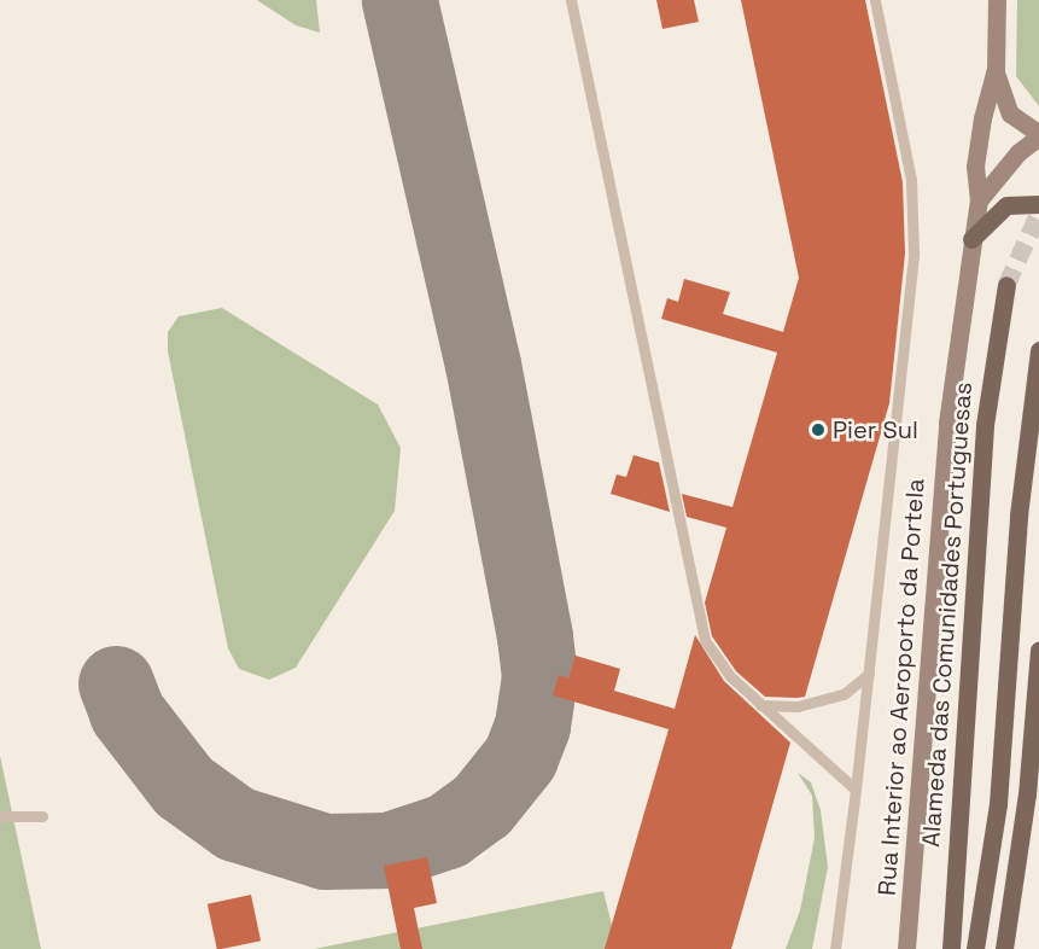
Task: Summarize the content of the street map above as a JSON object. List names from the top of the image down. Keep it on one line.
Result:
{"streets":{"main road":["Alameda das Comunidades Portuguesas"],"street":["Rua Interior ao Aeroporto da Portela"]},"places":["Pier Sul"]}
